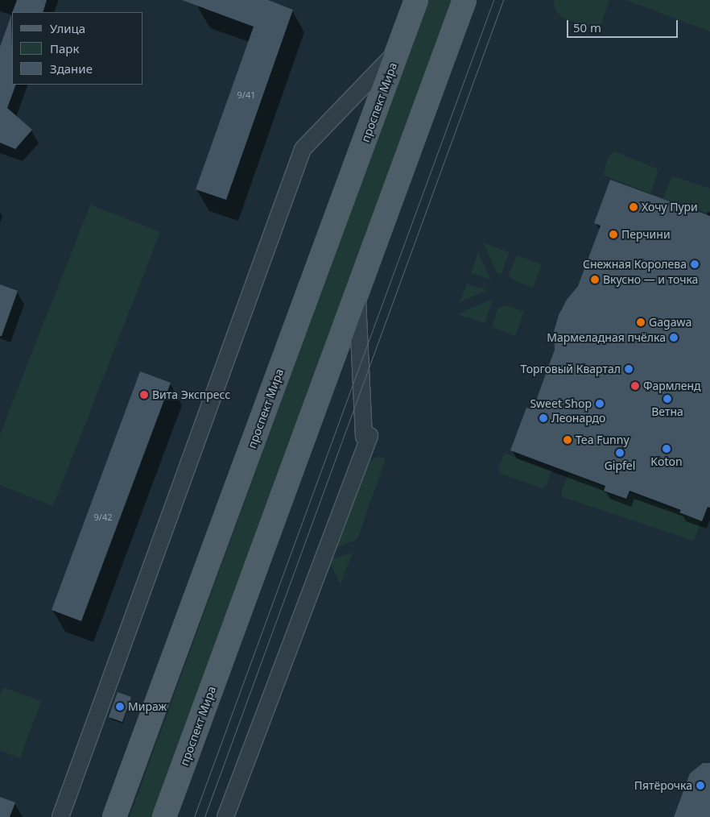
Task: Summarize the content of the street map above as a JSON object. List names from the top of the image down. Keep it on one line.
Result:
{"streets":{"main road":["проспект Мира"]},"places":["Хочу Пури","Перчини","Снежная Королева","Вкусно — и точка","Gagawa","Мармеладная пчёлка","Торговый Квартал","Фармленд","Вита Экспресс","Ветна","Sweet Shop","Леонардо","Tea Funny","Koton","Gipfel","Мираж","Пятёрочка"],"house_numbers":["9/41","9/42"],"legend":["Улица","Парк","Здание"],"scale_bar":"50 m"}
